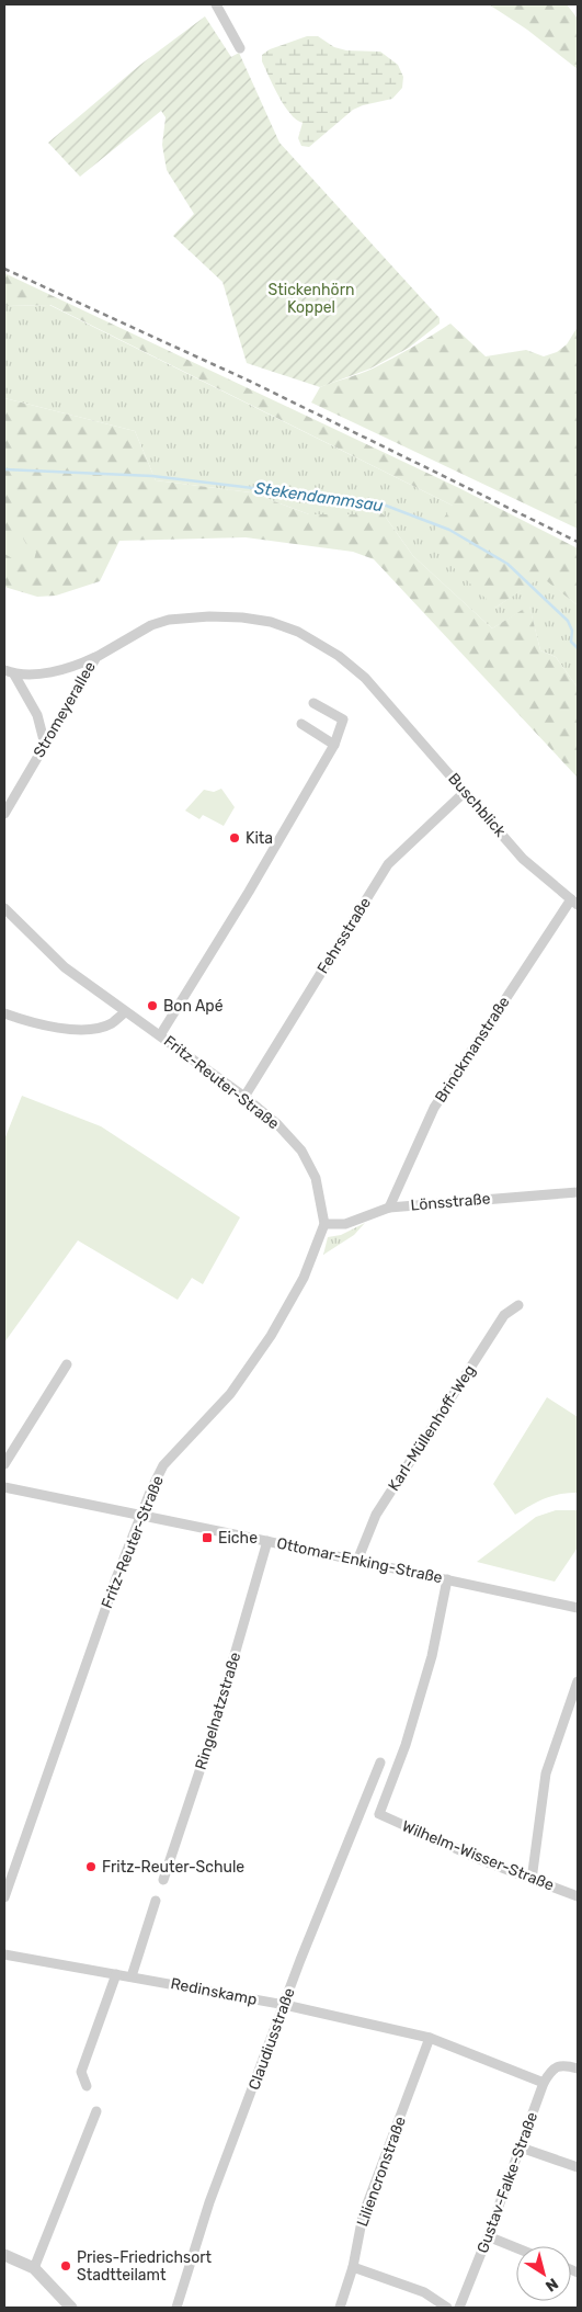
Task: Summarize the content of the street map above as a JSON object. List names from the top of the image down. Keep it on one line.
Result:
{"streets":{"street":["Stromeyerallee","Buschblick","Fehrsstraße","Brinckmanstraße","Fritz-Reuter-Straße","Lönsstraße","Karl-Müllenhoff-Weg","Ottomar-Enking-Straße","Ringelnatzstraße","Wilhelm-Wisser-Straße","Redinskamp","Claudiusstraße","Liliencronstraße","Gustav-Falke-Straße"]},"crossings":[["Stromeyerallee","Buschblick"],["Buschblick","Fehrsstraße"],["Buschblick","Brinckmanstraße"],["Fehrsstraße","Fritz-Reuter-Straße"],["Brinckmanstraße","Lönsstraße"],["Fritz-Reuter-Straße","Lönsstraße"],["Fritz-Reuter-Straße","Ottomar-Enking-Straße"],["Karl-Müllenhoff-Weg","Ottomar-Enking-Straße"],["Ottomar-Enking-Straße","Ringelnatzstraße"],["Redinskamp","Claudiusstraße"],["Redinskamp","Liliencronstraße"],["Redinskamp","Gustav-Falke-Straße"]],"water":["Stekendammsau"],"parks":["Stickenhörn Koppel"],"places":{"other":["Kita","Bon Apé","Fritz-Reuter-Schule","Pries-Friedrichsort Stadtteilamt"],"transit":["Eiche"]},"north":"bottom right"}
